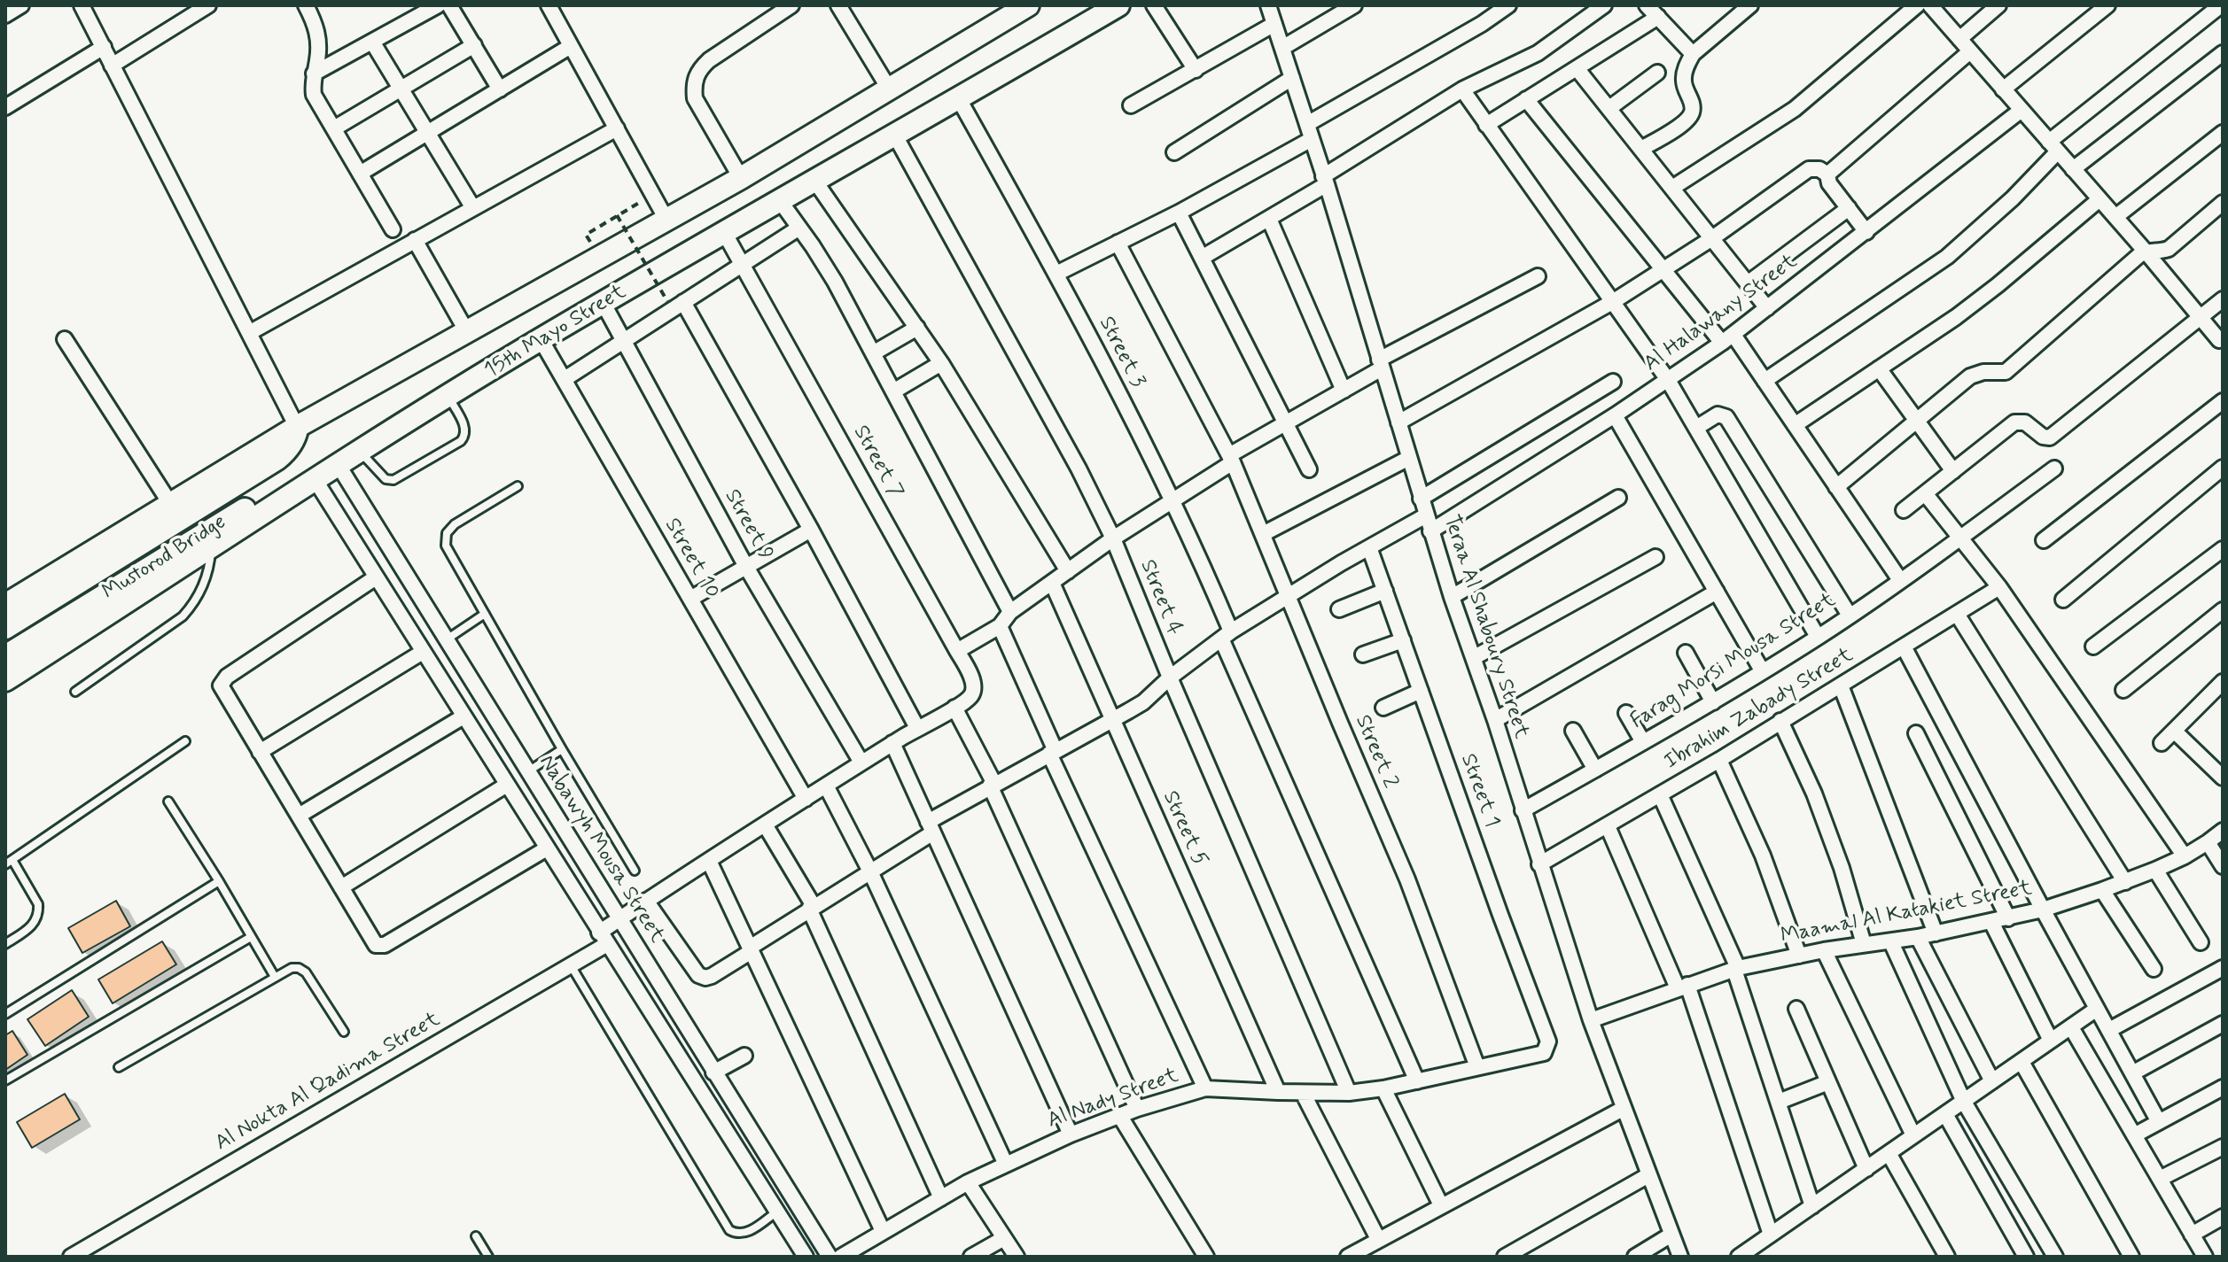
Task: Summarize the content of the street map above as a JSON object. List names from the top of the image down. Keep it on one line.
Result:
{"streets":{"main road":["15th Mayo Street","Mustorod Bridge"],"street":["Al Halawany Street","Street 3","Street 7","Street 9","Street 10","Street 4","Teraa Al Shaboury Street","Farag Morsi Mousa Street","Ibrahim Zabady Street","Street 2","Street 1","Street 5","Nabawyh Mousa Street","Maamal Al Katakiet Street","Al Nokta Al Qadima Street","Al Nady Street"]},"crossings":[["Al Halawany Street","Teraa Al Shaboury Street"],["15th Mayo Street","Street 3"],["15th Mayo Street","Street 7"],["15th Mayo Street","Street 9"],["15th Mayo Street","Mustorod Bridge"],["15th Mayo Street","Street 10"],["15th Mayo Street","Street 4"],["15th Mayo Street","Nabawyh Mousa Street"],["Street 3","Al Nady Street"],["Street 7","Al Nokta Al Qadima Street"],["Street 9","Al Nokta Al Qadima Street"],["Street 10","Al Nokta Al Qadima Street"],["Street 4","Al Nady Street"],["Teraa Al Shaboury Street","Farag Morsi Mousa Street"],["Teraa Al Shaboury Street","Ibrahim Zabady Street"],["Teraa Al Shaboury Street","Maamal Al Katakiet Street"],["Street 2","Al Nady Street"],["Street 1","Al Nady Street"],["Street 5","Al Nady Street"],["Nabawyh Mousa Street","Al Nokta Al Qadima Street"]]}
